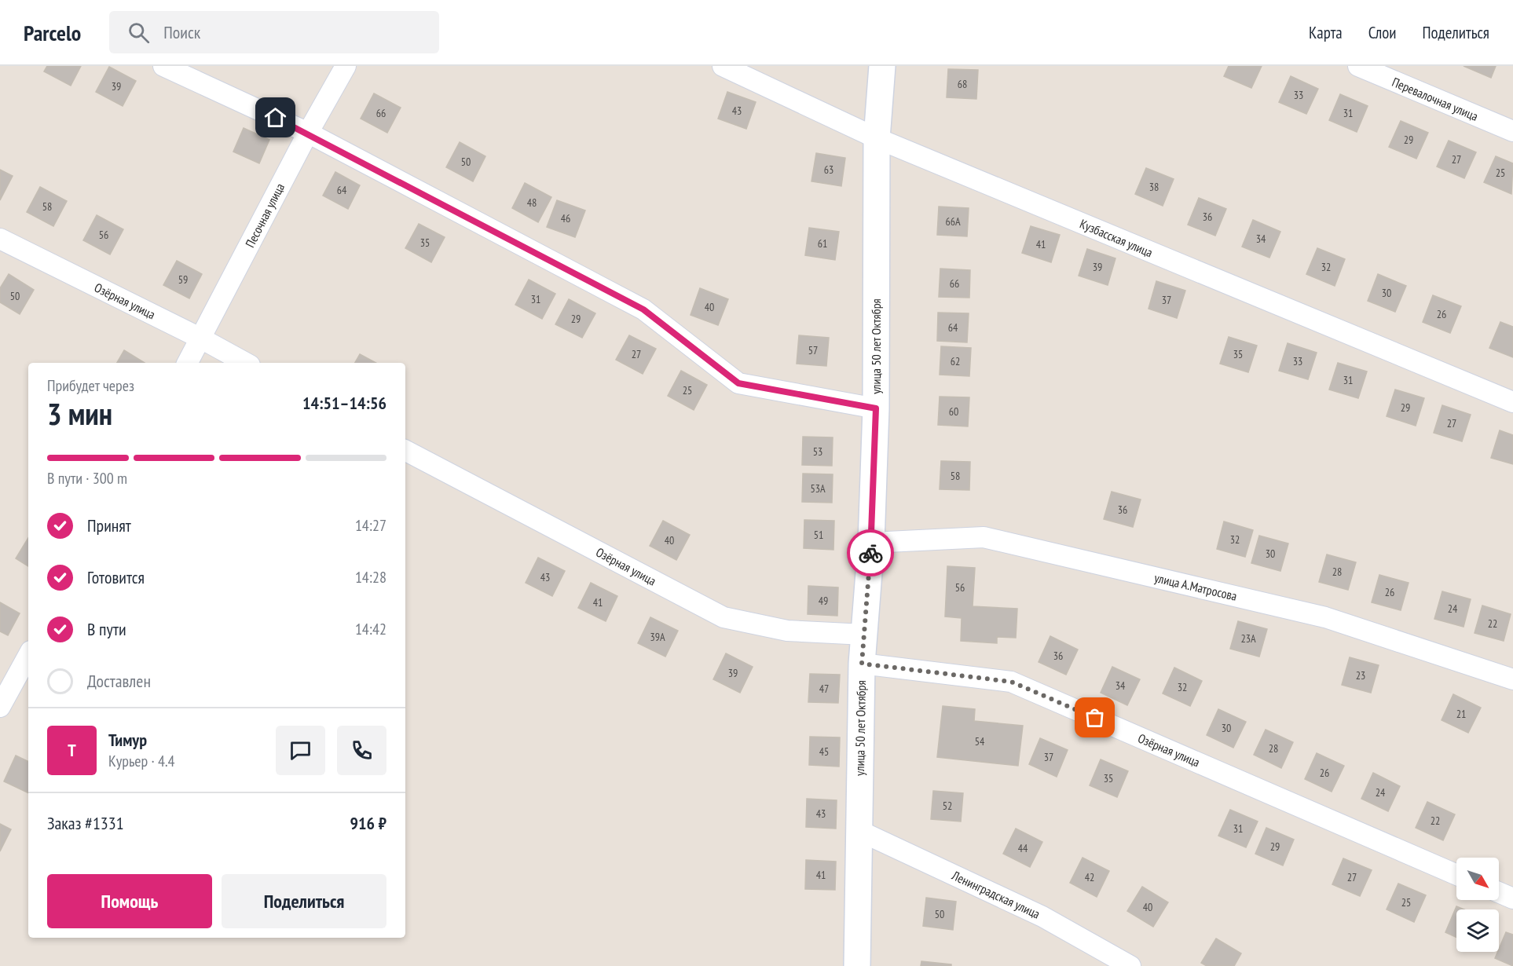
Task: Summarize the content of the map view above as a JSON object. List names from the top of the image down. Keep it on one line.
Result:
{"streets":{"main road":["улица 50 лет Октября"],"street":["Перевалочная улица","Песочная улица","Кузбасская улица","Озёрная улица","улица А.Матросова","Ленинградская улица"]},"crossings":[["Песочная улица","Озёрная улица"],["Кузбасская улица","улица 50 лет Октября"],["Озёрная улица","улица 50 лет Октября"],["улица 50 лет Октября","улица А.Матросова"],["улица 50 лет Октября","Ленинградская улица"]],"house_numbers":["68","39","33","43","66","31","29","27","50","63","25","38","64","48","58","36","46","66А","56","34","35","61","41","39","32","59","66","30","50","31","37","40","26","29","64","57","27","35","62","33","31","25","29","60","27","53","58","53А","36","51","32","40","30","28","43","56","26","49","41","24","22","39А","23А","36","39","23","34","32","47","21","30","54","28","45","37","26","35","24","52","43","22","31","29","44","41","42","27","25","40","50"],"north":"bottom right","page":{"header":"Parcelo","search":"Поиск","nav":["Карта","Слои","Поделиться"],"heading":["3 мин","Прибудет через","14:51–14:56"],"panel":["Тимур","Курьер · 4.4","Заказ #1331","916 ₽"],"bar":"В пути · 300 m","list":[["Принят","14:27"],["Готовится","14:28"],["В пути","14:42"],"Доставлен"],"round":"Т","buttons":["Помощь","Поделиться"]}}
